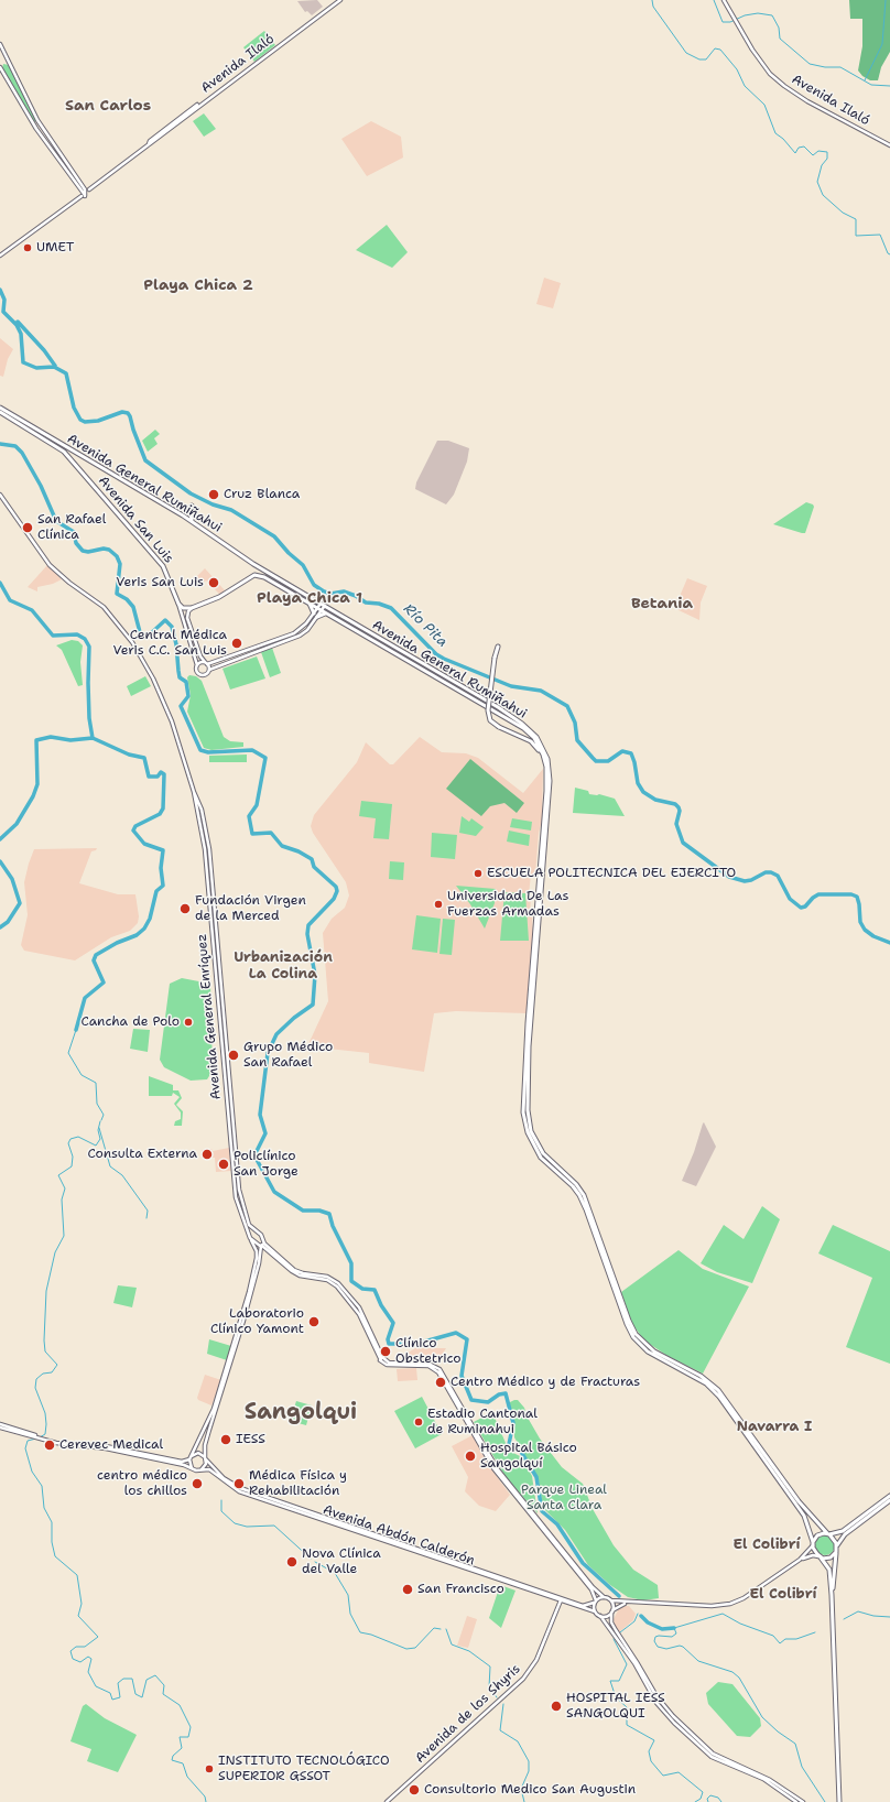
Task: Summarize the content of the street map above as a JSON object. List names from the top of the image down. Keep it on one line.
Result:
{"streets":{"highway":["Avenida General Rumiñahui","Avenida San Luis"],"main road":["Avenida Ilaló","Avenida General Enríquez","Avenida Abdón Calderón","Avenida de los Shyris"]},"crossings":[["Avenida General Rumiñahui","Avenida San Luis"],["Avenida General Enríquez","Avenida Abdón Calderón"],["Avenida Abdón Calderón","Avenida de los Shyris"]],"districts":["San Carlos","Playa Chica 2","Playa Chica 1","Betania","Urbanización La Colina","Sangolqui","Navarra I","El Colibrí","El Colibrí"],"water":["Río Pita"],"parks":["Parque Lineal Santa Clara"],"places":["UMET","Cruz Blanca","San Rafael Clínica","Veris San Luis","Central Médica Veris C.C. San Luis","ESCUELA POLITECNICA DEL EJERCITO","Universidad De Las Fuerzas Armadas","Fundación Virgen de la Merced","Cancha de Polo","Grupo Médico San Rafael","Consulta Externa","Policlínico San Jorge","Laboratorio Clínico Yamont","Clínico Obstetrico","Centro Médico y de Fracturas","Estadio Cantonal de Ruminahui","IESS","Cerevec Medical","Hospital Básico Sangolquí","centro médico los chillos","Médica Física y Rehabilitación","Nova Clínica del Valle","San Francisco","HOSPITAL IESS SANGOLQUI","INSTITUTO TECNOLÓGICO SUPERIOR GSSOT","Consultorio Medico San Augustin"]}
